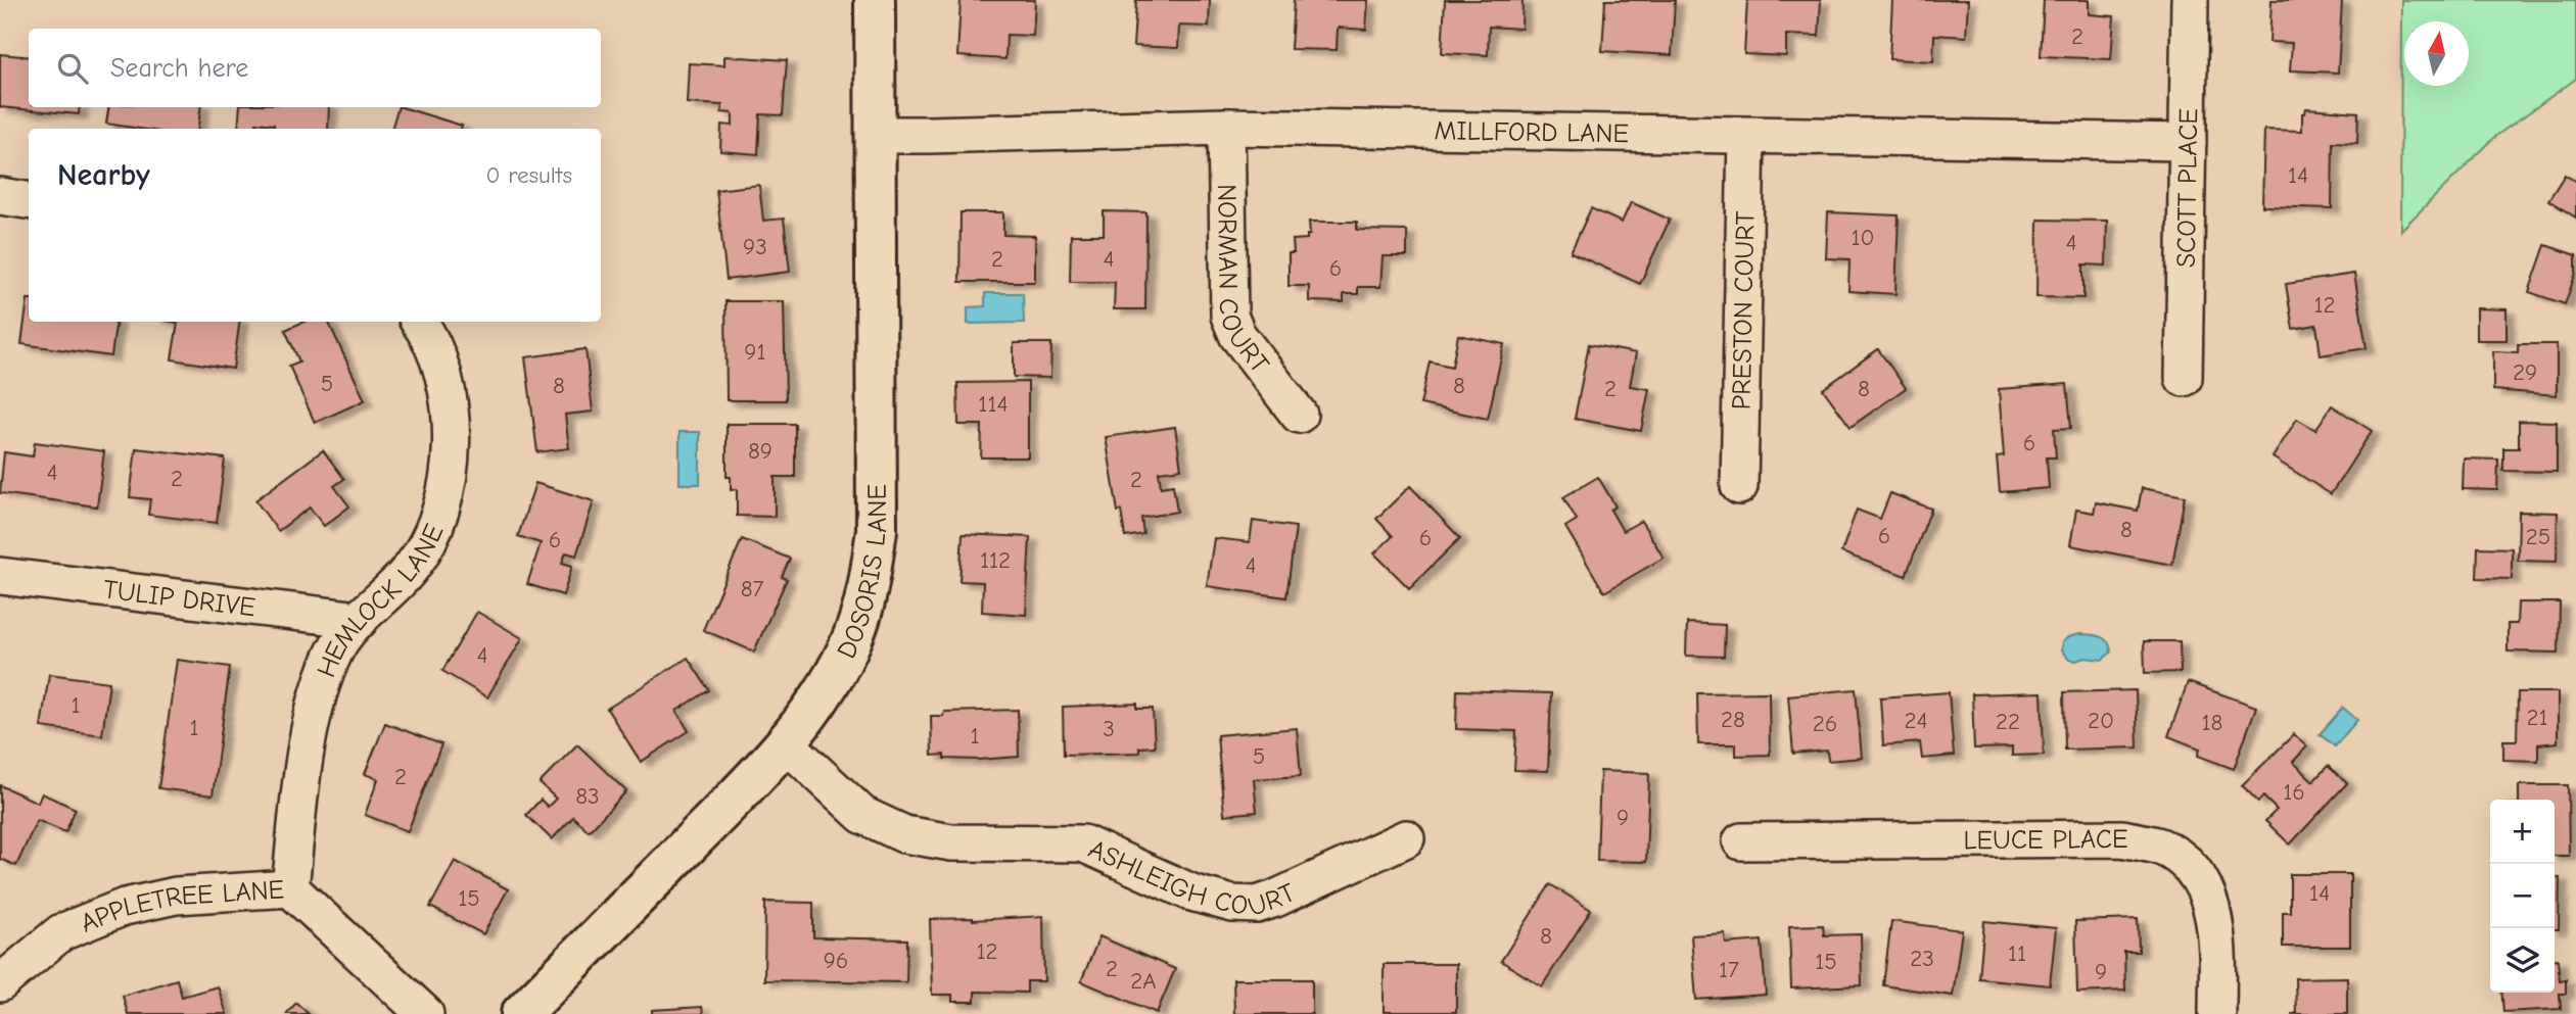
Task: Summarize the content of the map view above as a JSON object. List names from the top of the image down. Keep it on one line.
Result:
{"streets":{"street":["MILLFORD LANE","SCOTT PLACE","NORMAN COURT","PRESTON COURT","DOSORIS LANE","TULIP DRIVE","HEMLOCK LANE","LEUCE PLACE","ASHLEIGH COURT","APPLETREE LANE"]},"crossings":[["MILLFORD LANE","SCOTT PLACE"],["MILLFORD LANE","NORMAN COURT"],["MILLFORD LANE","PRESTON COURT"],["MILLFORD LANE","DOSORIS LANE"],["DOSORIS LANE","ASHLEIGH COURT"],["TULIP DRIVE","HEMLOCK LANE"],["HEMLOCK LANE","APPLETREE LANE"]],"house_numbers":["2","14","10","4","93","2","4","6","12","91","29","5","8","8","2","8","114","6","89","4","2","2","8","6","25","6","6","112","4","87","4","1","21","28","24","20","22","18","26","1","3","1","5","2","16","83","9","14","15","8","12","11","23","96","15","2","17","9","2A"],"north":"top","page":{"search":"Search here","heading":["Nearby","0 results"],"map_buttons":["+","−"]}}
